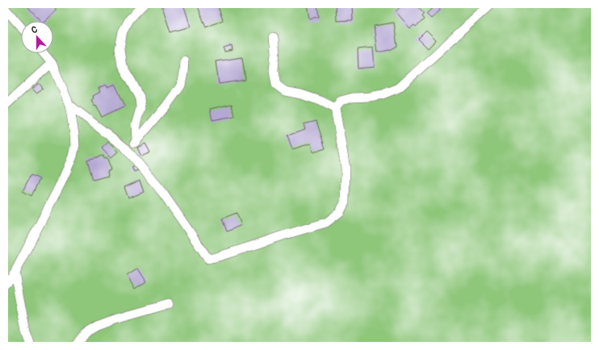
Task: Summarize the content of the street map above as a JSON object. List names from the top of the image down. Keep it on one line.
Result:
{"north":"top"}
